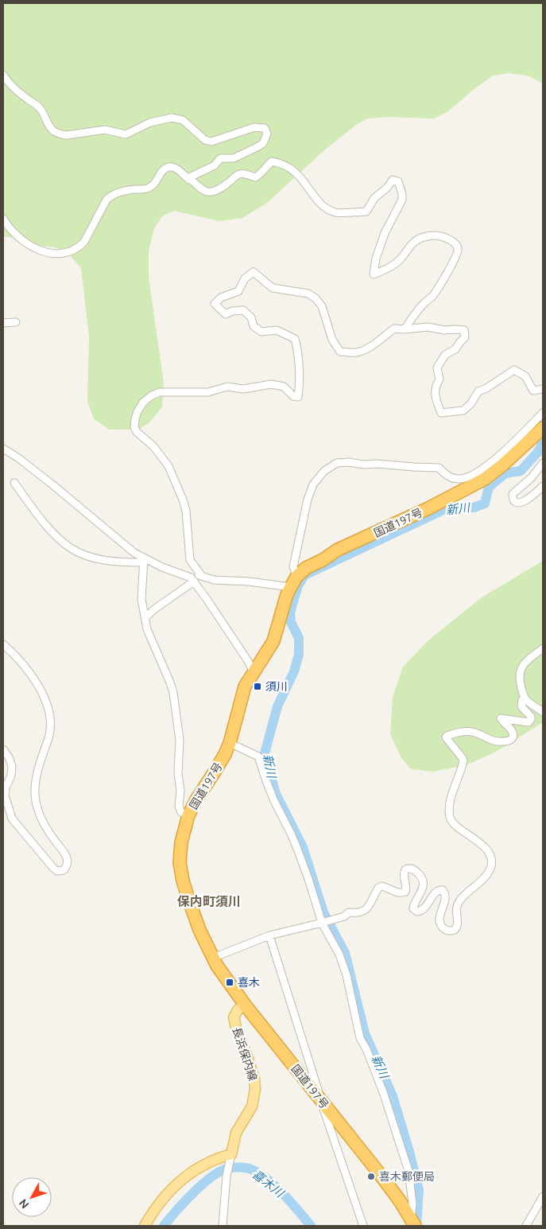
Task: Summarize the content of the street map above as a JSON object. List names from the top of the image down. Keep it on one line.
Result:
{"streets":{"highway":["国道197号"],"main road":["長浜保内線"]},"crossings":[["国道197号","長浜保内線"]],"districts":["保内町須川"],"water":["新川","喜木川"],"places":{"transit":["須川","喜木"],"other":["喜木郵便局"]},"north":"bottom left"}
